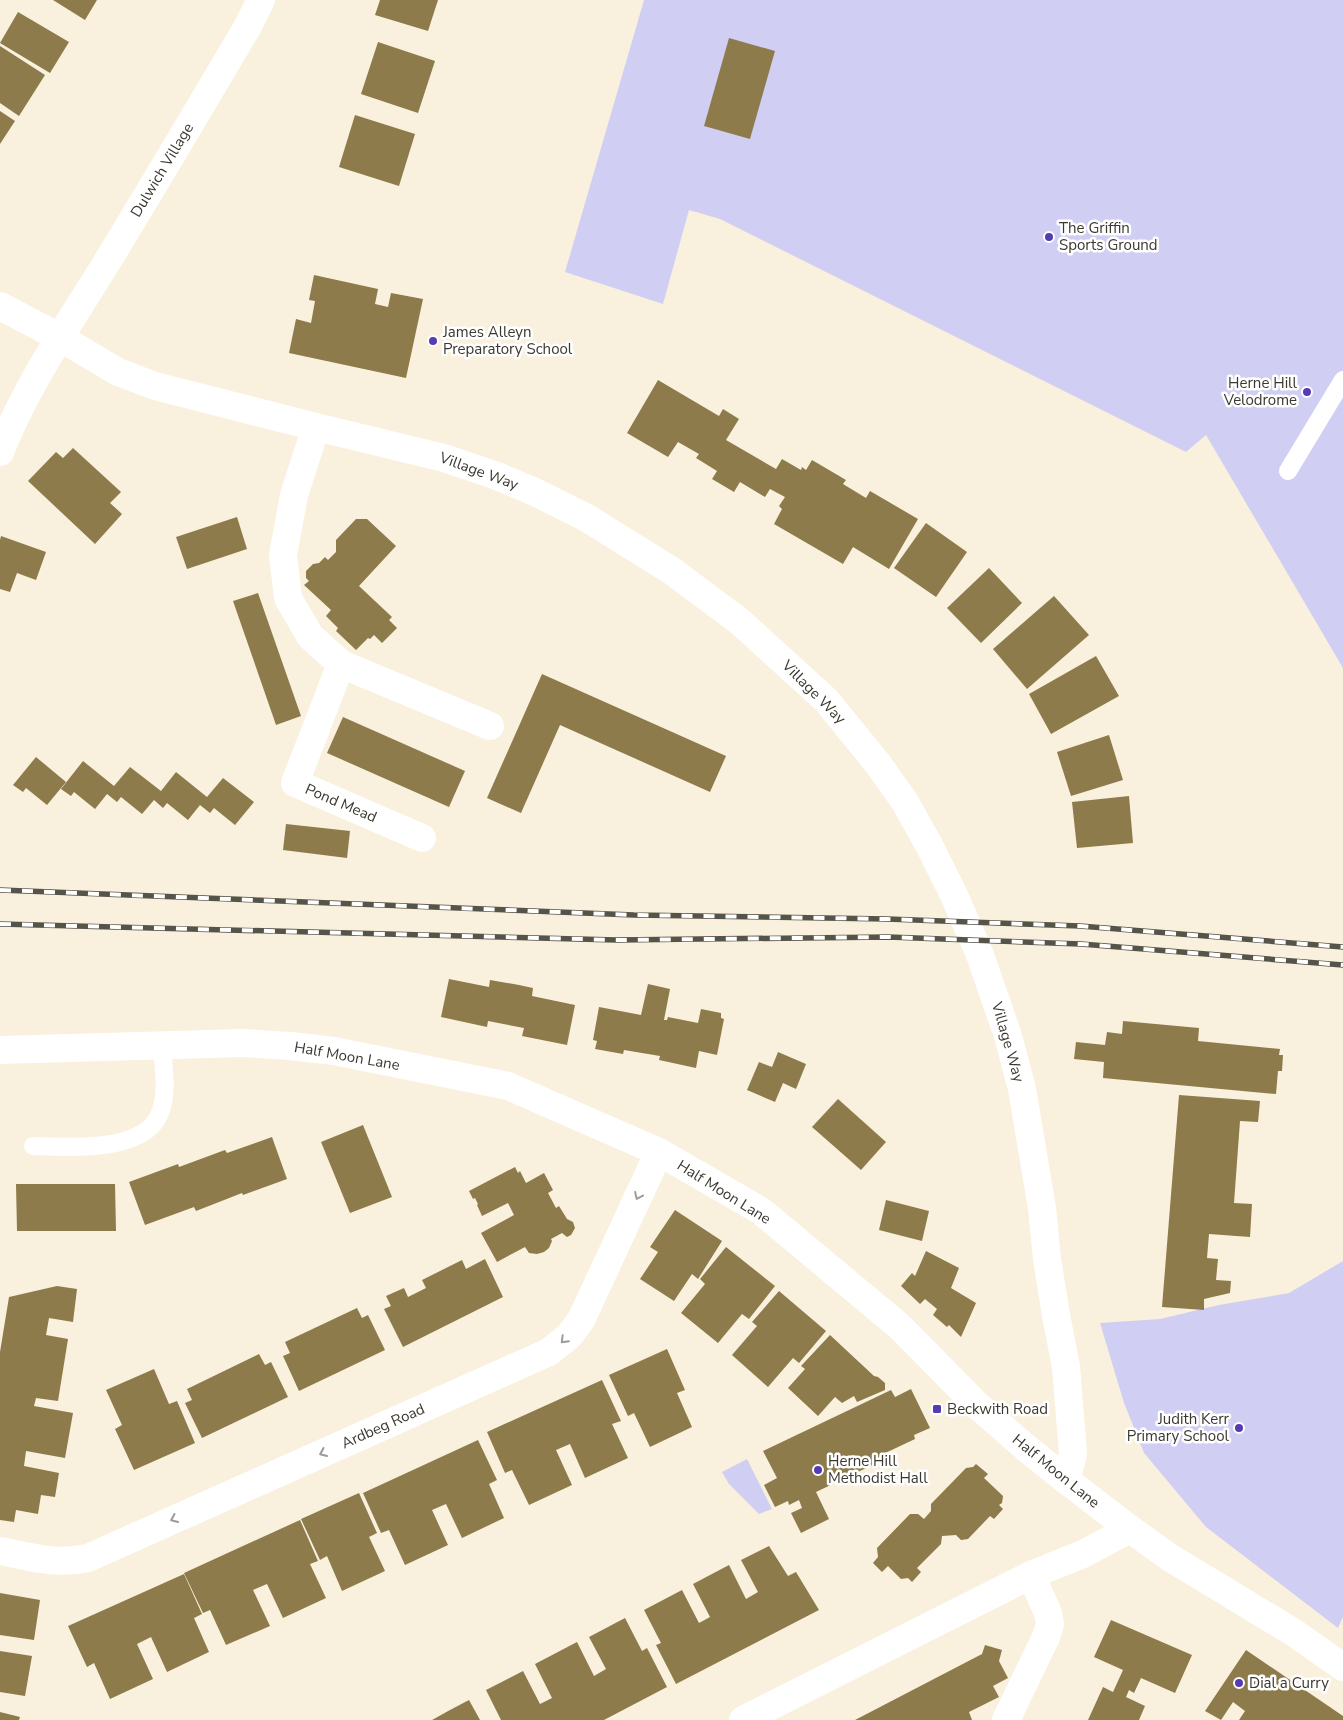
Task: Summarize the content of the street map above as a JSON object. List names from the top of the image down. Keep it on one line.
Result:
{"streets":{"street":["Dulwich Village","Village Way","Pond Mead","Half Moon Lane","Ardbeg Road"]},"crossings":[["Dulwich Village","Village Way"],["Village Way","Half Moon Lane"],["Half Moon Lane","Ardbeg Road"]],"one_way":["Ardbeg Road"],"places":{"other":["The Griffin Sports Ground","James Alleyn Preparatory School","Herne Hill Velodrome","Judith Kerr Primary School","Herne Hill Methodist Hall","Dial a Curry"],"transit":["Beckwith Road"]}}
